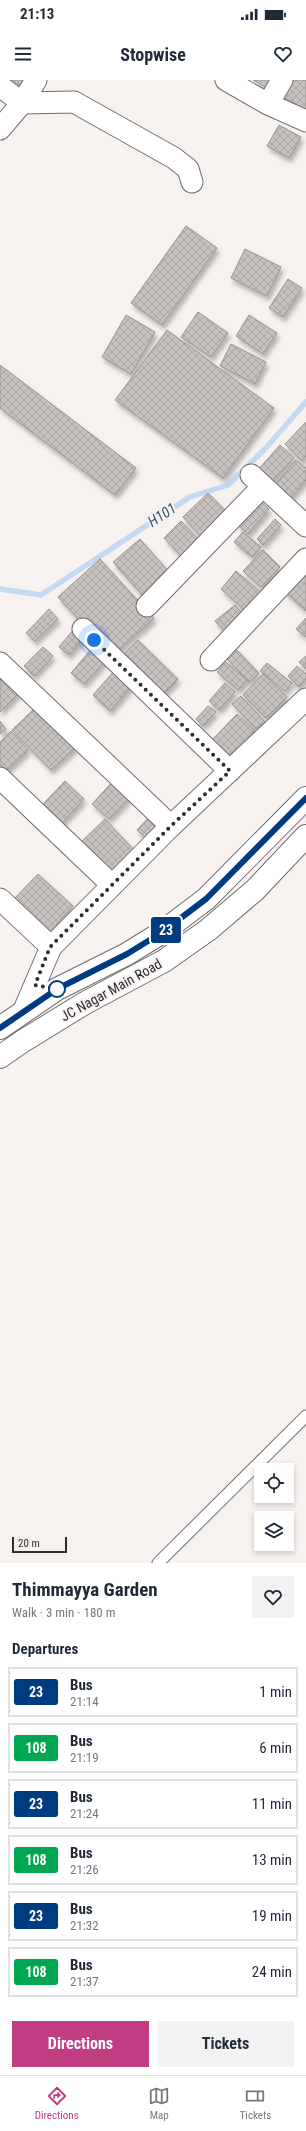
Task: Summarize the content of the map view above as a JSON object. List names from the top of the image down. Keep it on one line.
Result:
{"streets":{"main road":["JC Nagar Main Road"]},"water":["H101"],"lines":["bus line 23"],"scale_bar":"20 m","page":{"status":"21:13","header":"Stopwise","on_map":"23","scale":"20 m","heading":[["Thimmayya Garden","Walk · 3 min · 180 m"],"Departures"],"list":[{"mark":"23","name":"Bus","note":"21:14","value":"1 min"},{"mark":"108","name":"Bus","note":"21:19","value":"6 min"},{"mark":"23","name":"Bus","note":"21:24","value":"11 min"},{"mark":"108","name":"Bus","note":"21:26","value":"13 min"},{"mark":"23","name":"Bus","note":"21:32","value":"19 min"},{"mark":"108","name":"Bus","note":"21:37","value":"24 min"}],"buttons":["Directions","Tickets"],"tabs":["Directions","Map","Tickets"]}}
